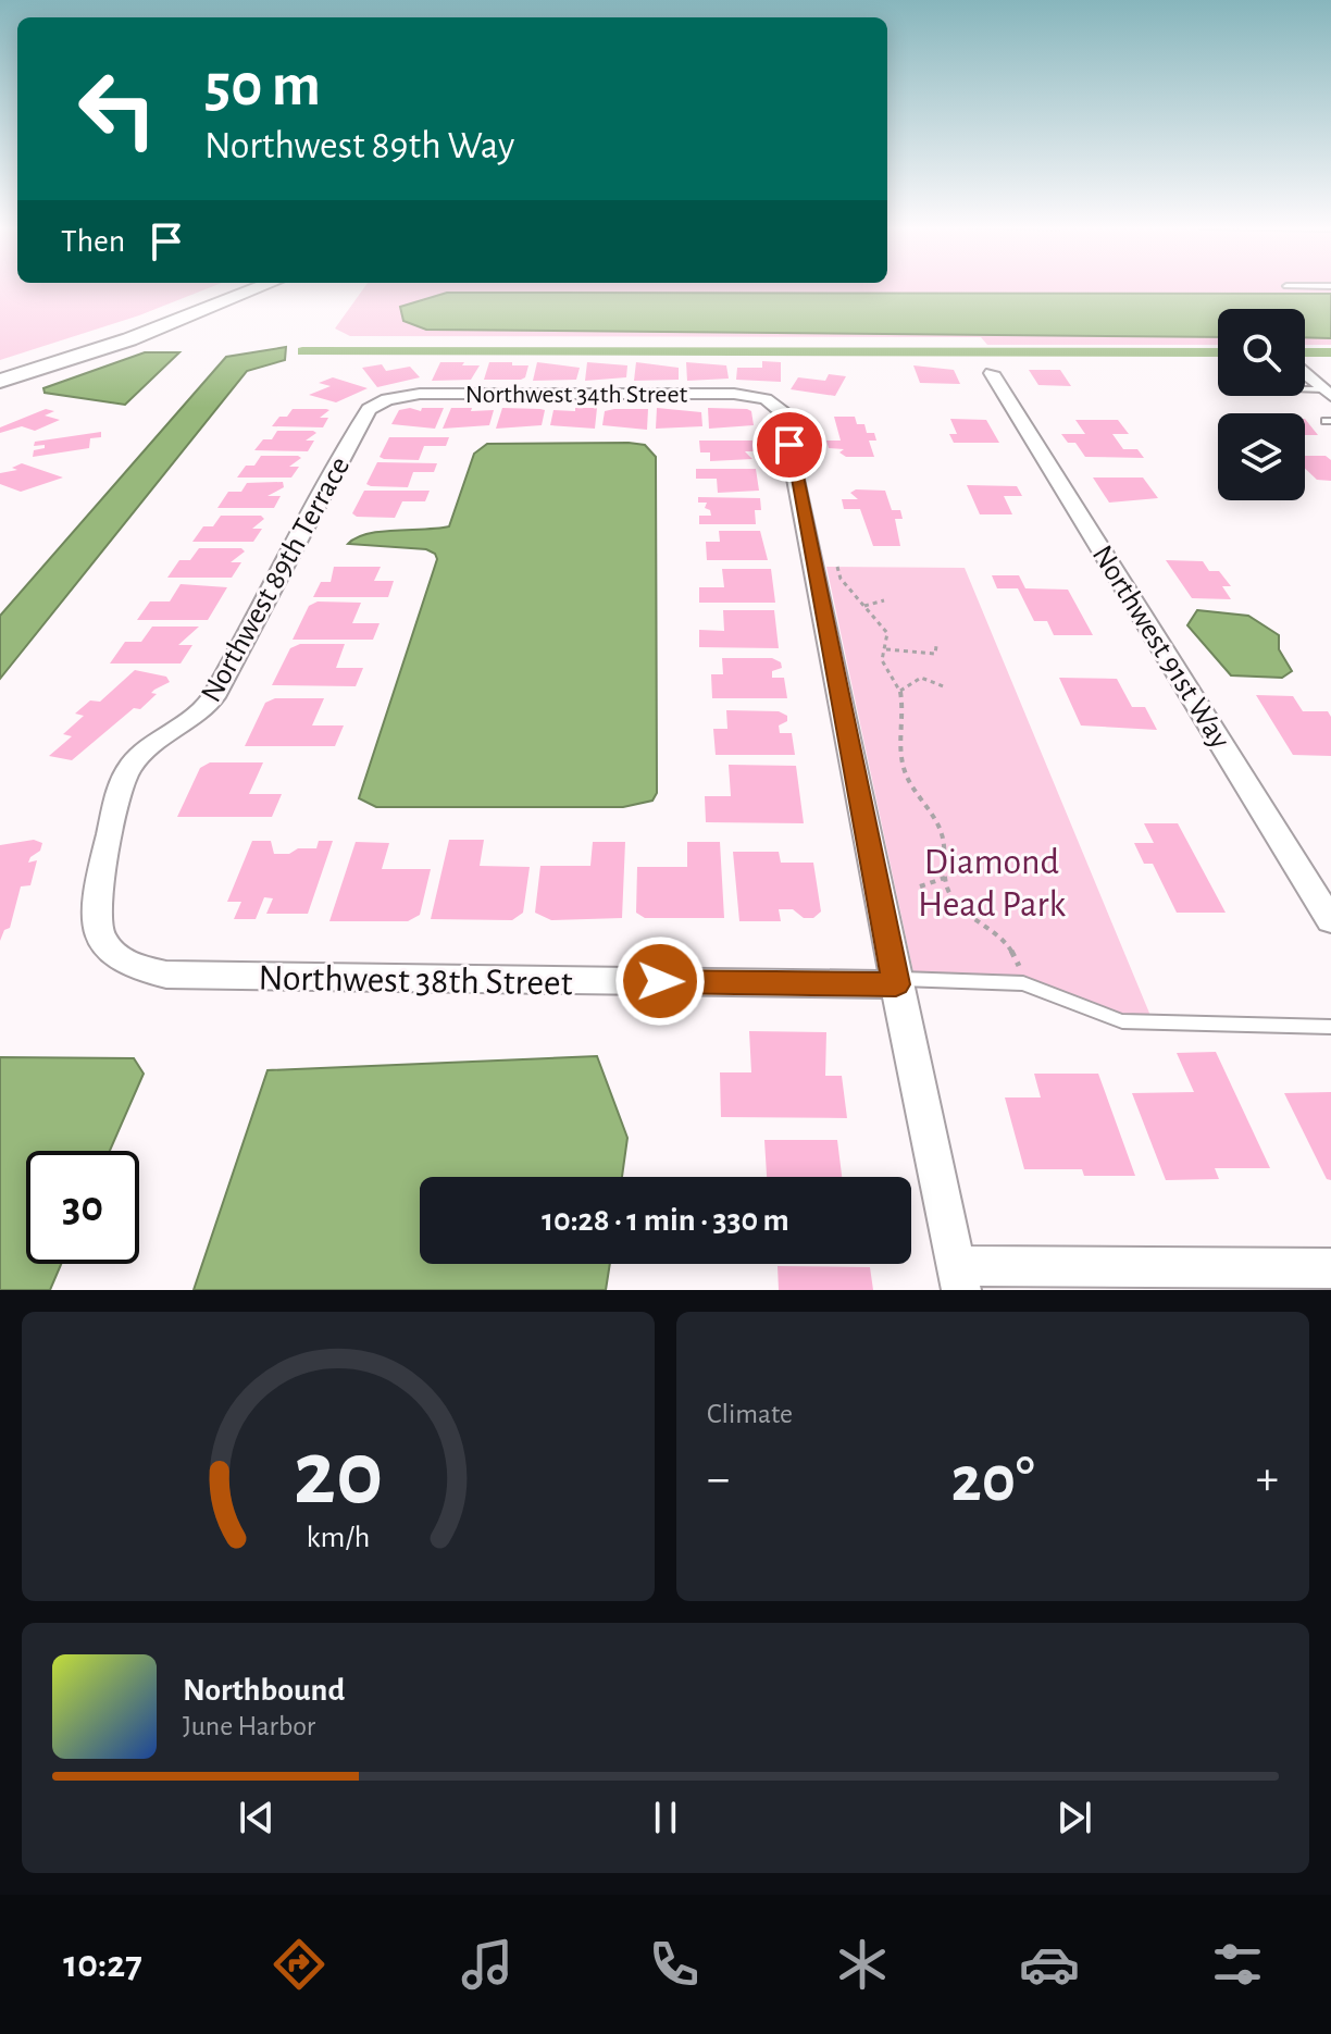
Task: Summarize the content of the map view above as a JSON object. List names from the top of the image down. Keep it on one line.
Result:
{"streets":{"street":["Northwest 34th Street","Northwest 89th Terrace","Northwest 91st Way","Northwest 38th Street"]},"crossings":[["Northwest 34th Street","Northwest 89th Terrace"],["Northwest 34th Street","Northwest 38th Street"],["Northwest 89th Terrace","Northwest 38th Street"]],"parks":["Diamond Head Park"],"page":{"turn":["50 m","Northwest 89th Way"],"then":"Then","limit":"30","trip":"10:28 · 1 min · 330 m","tile":"Climate","heat":["−","20°","+"],"song":["Northbound","June Harbor"],"tabs":"10:27","gauge":["20","km/h"]}}
